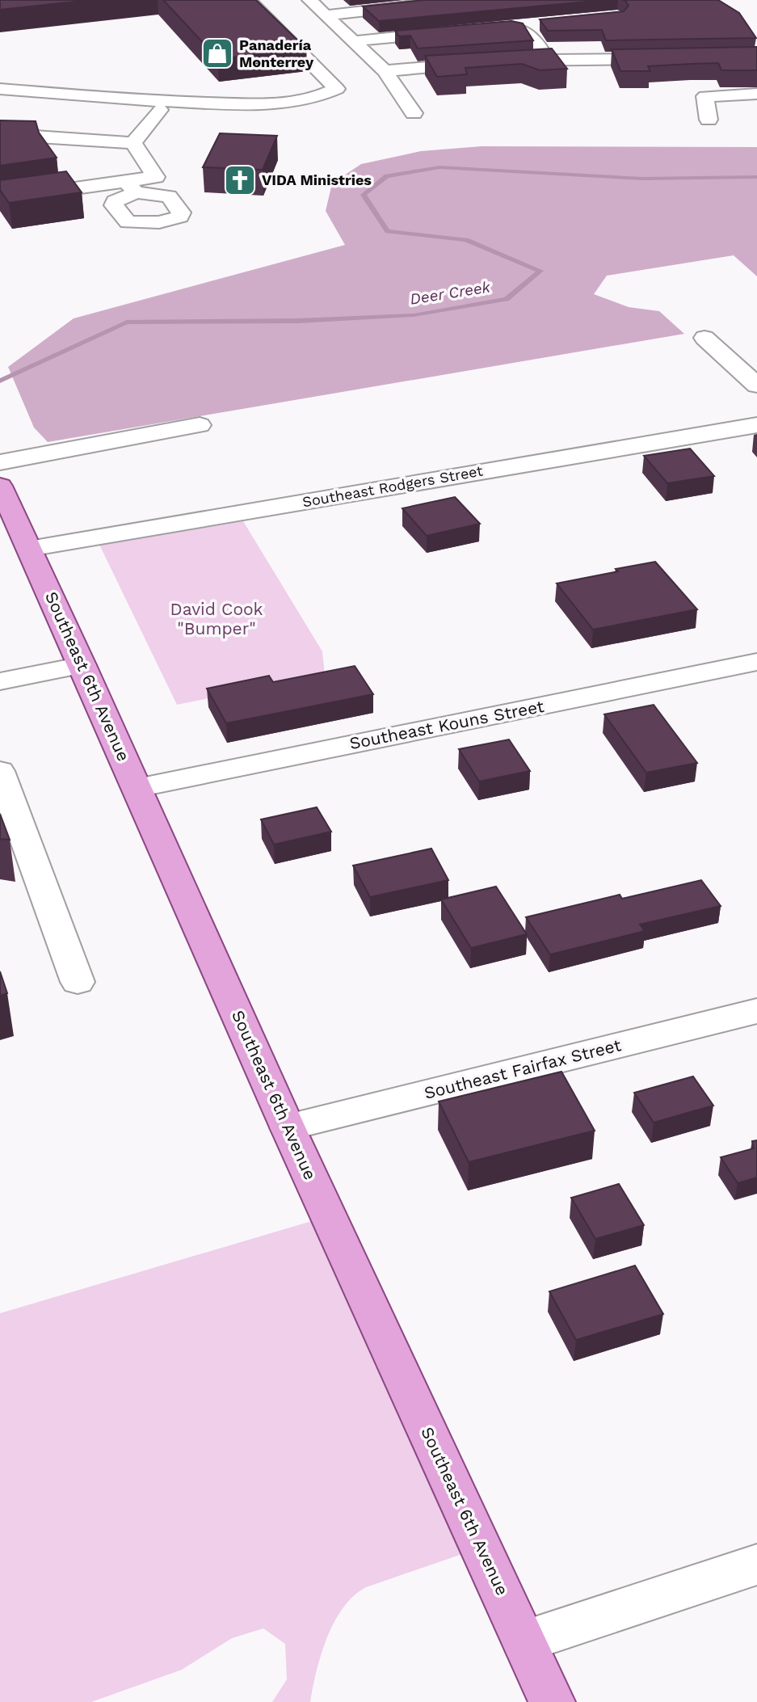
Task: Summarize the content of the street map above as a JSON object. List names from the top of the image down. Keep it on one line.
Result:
{"streets":{"main road":["Southeast 6th Avenue"],"street":["Southeast Rodgers Street","Southeast Kouns Street","Southeast Fairfax Street"]},"crossings":[["Southeast Rodgers Street","Southeast 6th Avenue"],["Southeast 6th Avenue","Southeast Kouns Street"],["Southeast 6th Avenue","Southeast Fairfax Street"]],"water":["Deer Creek"],"parks":["David Cook \"Bumper\""],"places":{"shop":["Panadería Monterrey"],"church":["VIDA Ministries"]}}
